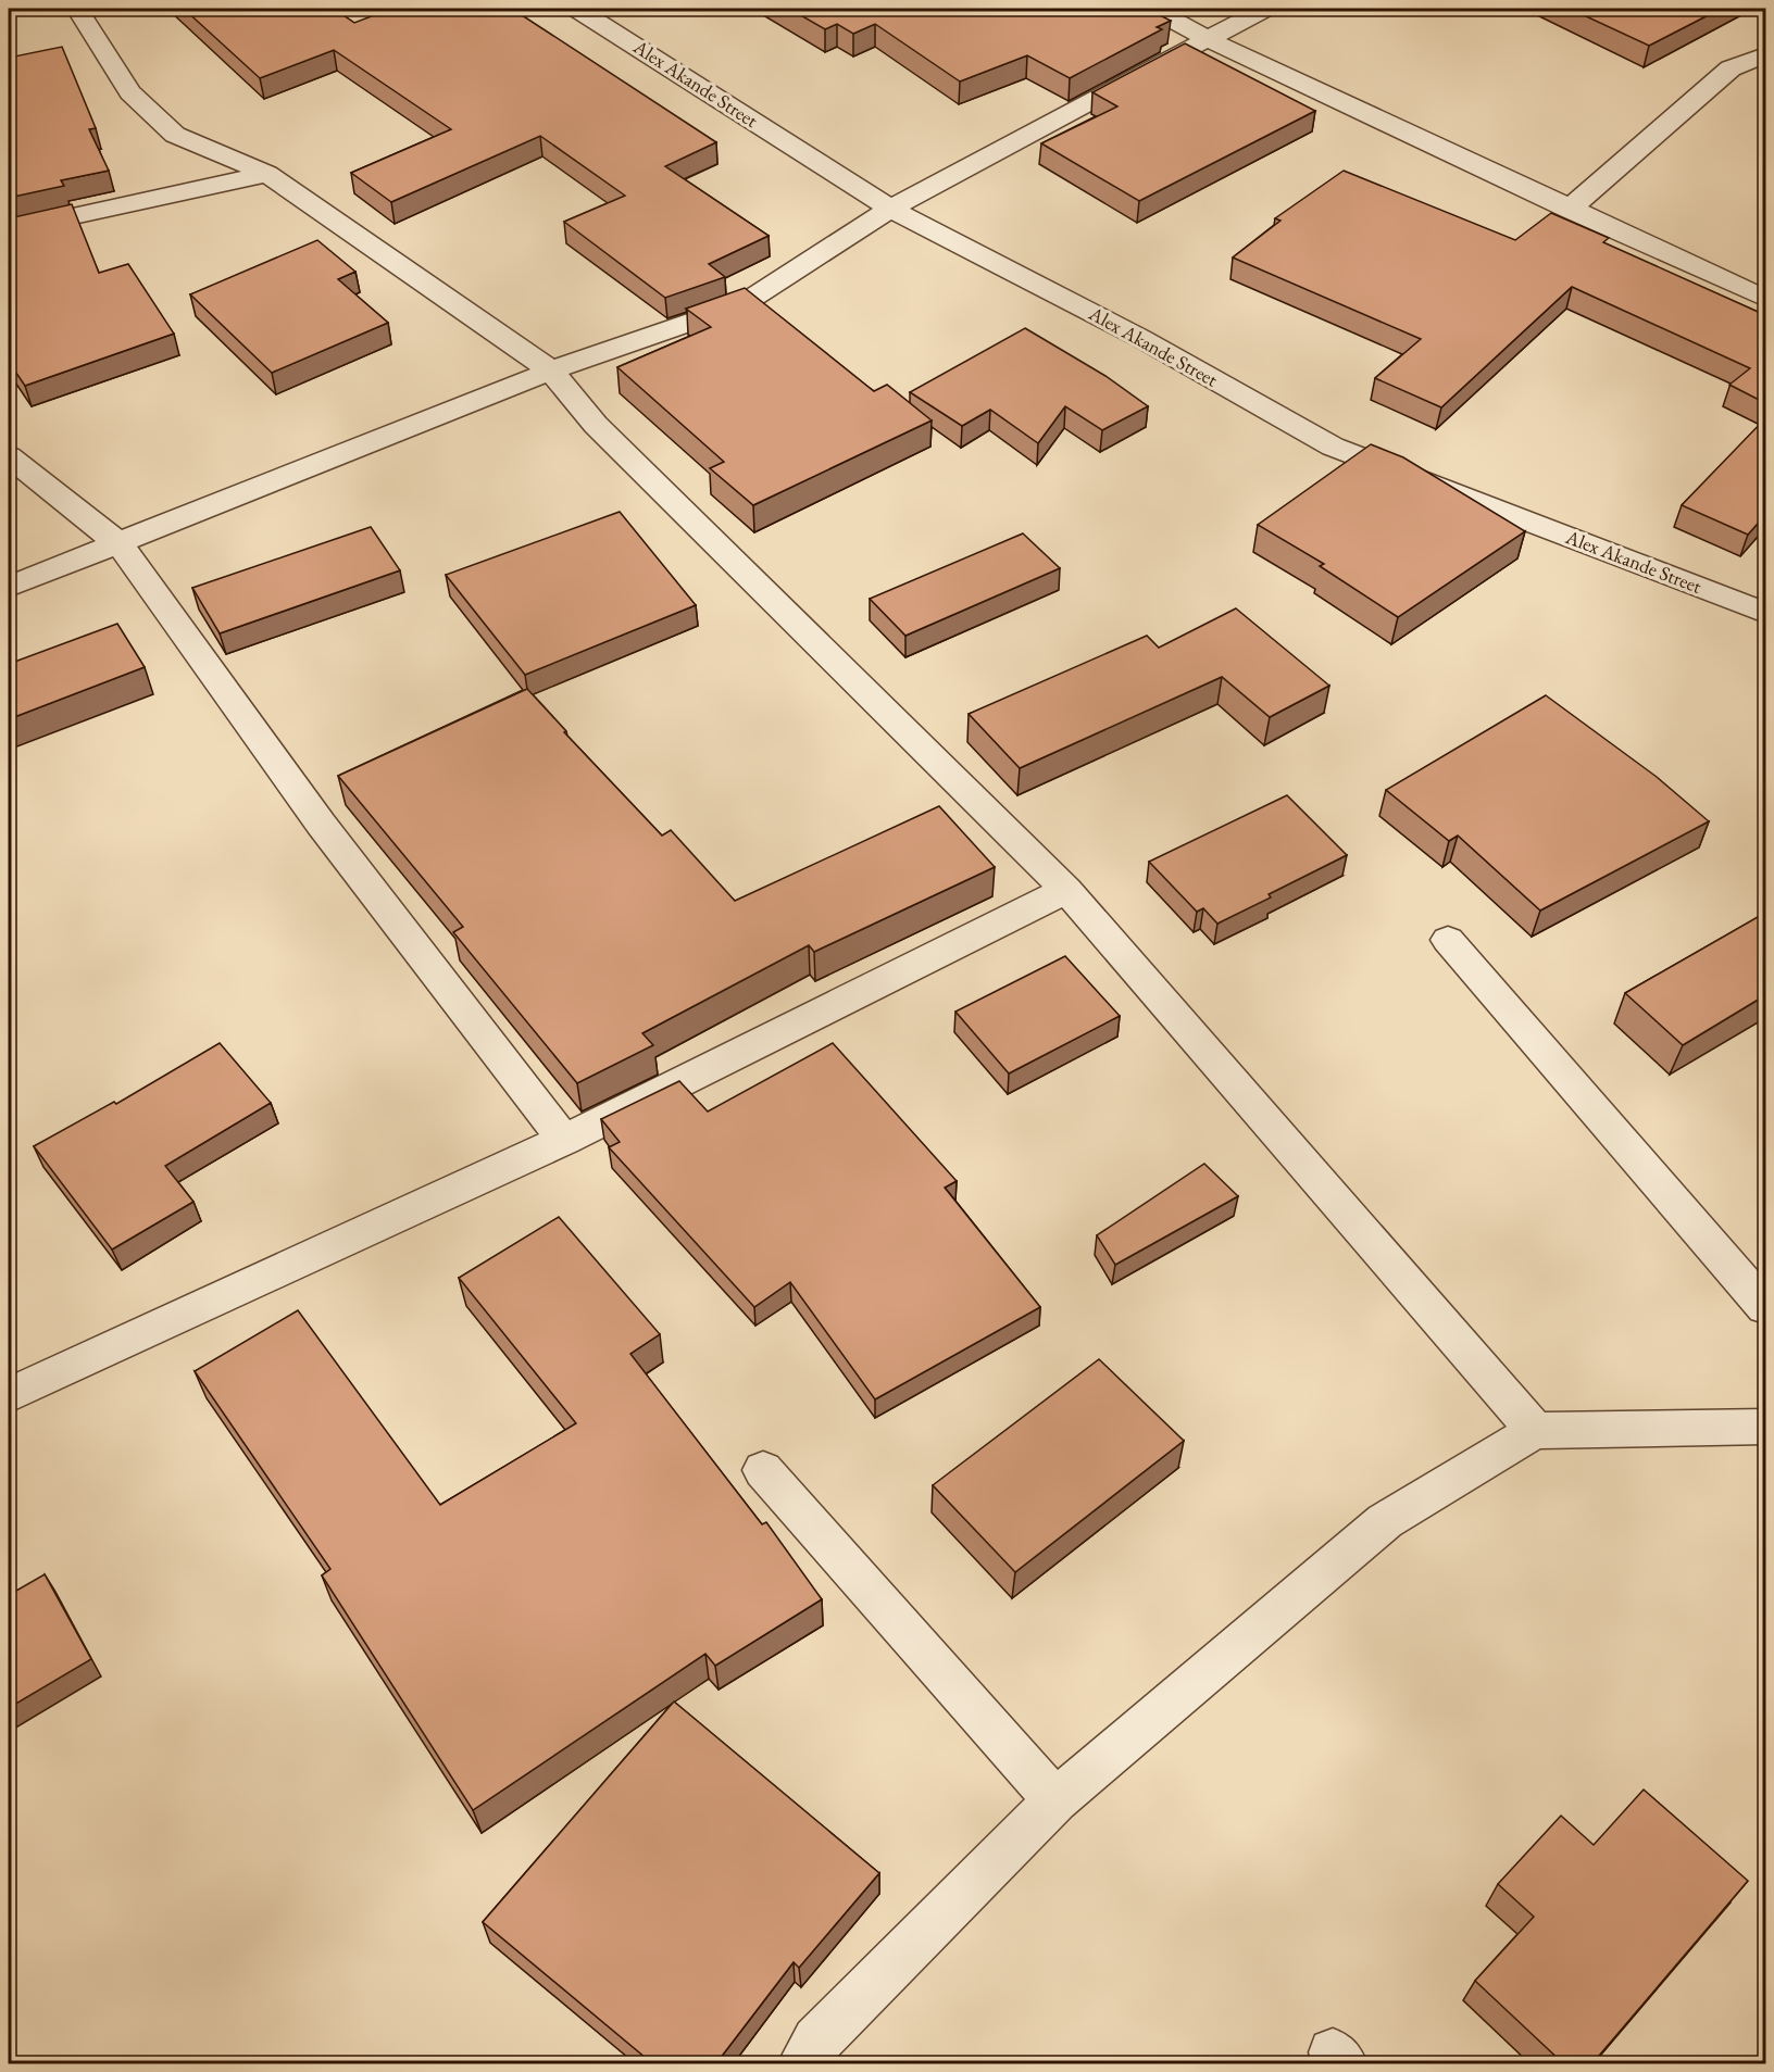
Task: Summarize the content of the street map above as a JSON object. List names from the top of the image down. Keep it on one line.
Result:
{"streets":{"street":["Alex Akande Street"]}}
